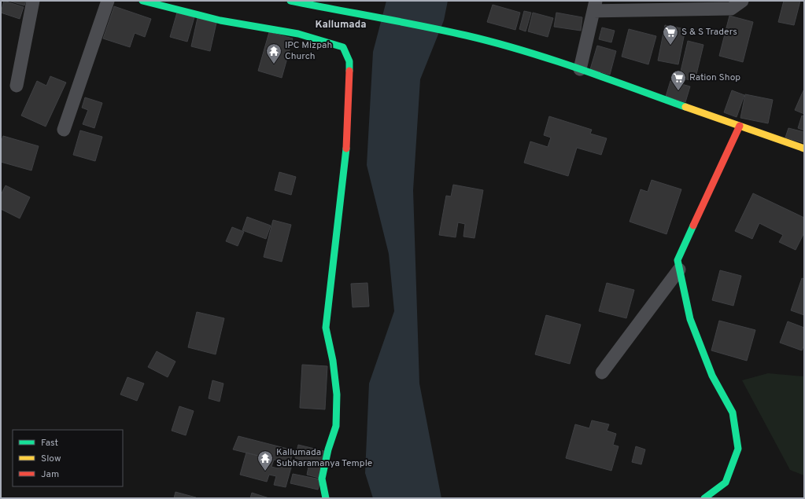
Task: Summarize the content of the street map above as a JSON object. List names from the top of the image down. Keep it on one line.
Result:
{"districts":["Kallumada"],"places":{"supermarket":["S & S Traders","Ration Shop"],"temple":["IPC Mizpah Church","Kallumada Subharamanya Temple"]},"legend":["Fast","Slow","Jam"]}
